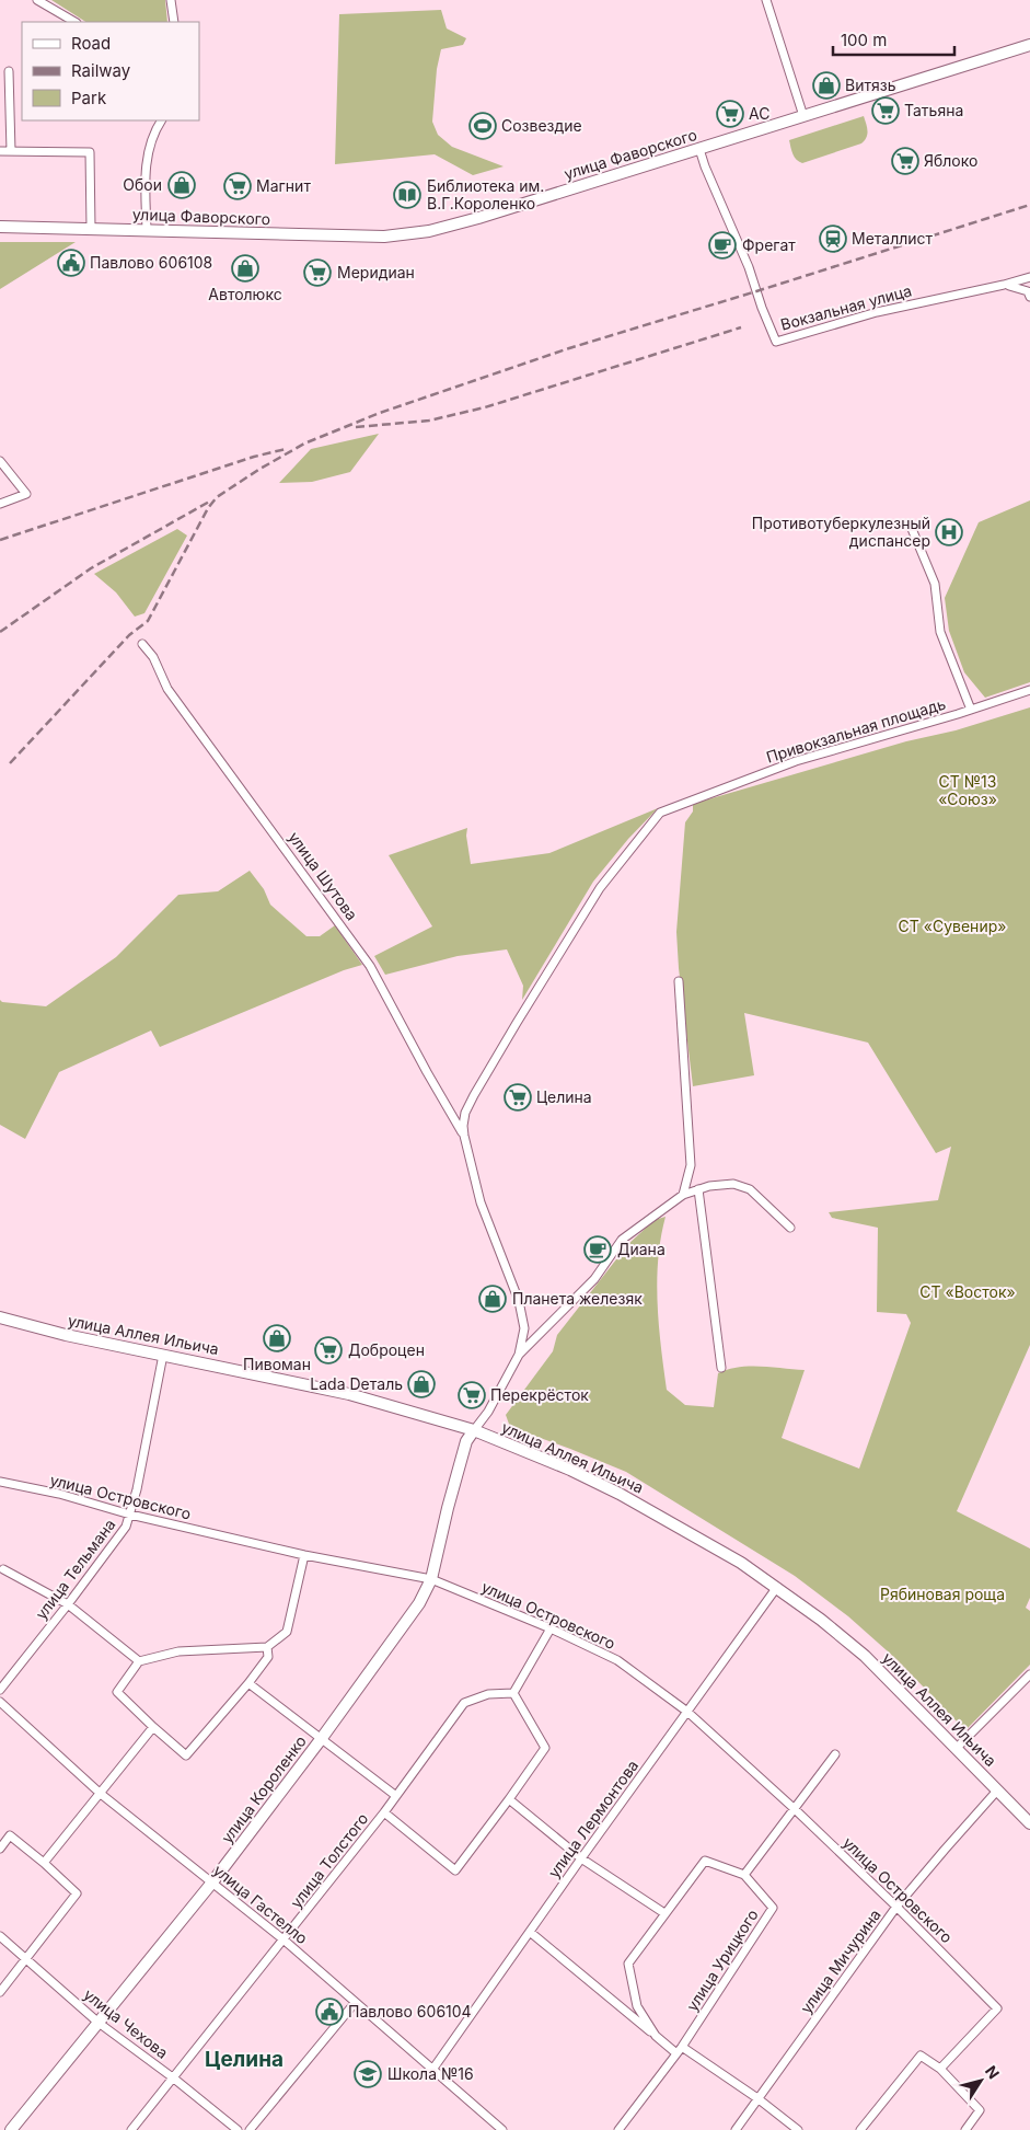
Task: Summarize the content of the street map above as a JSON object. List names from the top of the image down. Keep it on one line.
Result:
{"streets":{"street":["улица Фаворского","Вокзальная улица","Привокзальная площадь","улица Шутова","улица Аллея Ильича","улица Островского","улица Тельмана","улица Короленко","улица Лермонтова","улица Толстого","улица Гастелло","улица Урицкого","улица Мичурина","улица Чехова"]},"crossings":[["улица Фаворского","Вокзальная улица"],["Привокзальная площадь","улица Шутова"],["улица Аллея Ильича","улица Тельмана"],["улица Аллея Ильича","улица Короленко"],["улица Аллея Ильича","улица Лермонтова"],["улица Аллея Ильича","улица Мичурина"],["улица Островского","улица Тельмана"],["улица Островского","улица Короленко"],["улица Островского","улица Лермонтова"],["улица Островского","улица Мичурина"],["улица Короленко","улица Гастелло"],["улица Короленко","улица Чехова"],["улица Лермонтова","улица Гастелло"],["улица Толстого","улица Гастелло"],["улица Толстого","улица Чехова"]],"districts":["Целина"],"parks":["СТ №13 «Союз»","СТ «Сувенир»","СТ «Восток»","Рябиновая роща"],"places":{"shop":["Витязь","Обои","Автолюкс","Планета железяк","Пивоман","Lada Dеталь"],"supermarket":["Татьяна","АС","Яблоко","Магнит","Меридиан","Целина","Доброцен","Перекрёсток"],"sports":["Созвездие"],"library":["Библиотека им. В.Г.Короленко"],"station":["Металлист"],"cafe":["Фрегат","Диана"],"public building":["Павлово 606108","Павлово 606104"],"hospital":["Противотуберкулезный диспансер"],"school or university":["Школа №16"]},"legend":["Road","Railway","Park"],"scale_bar":"100 m","north":"top right"}
